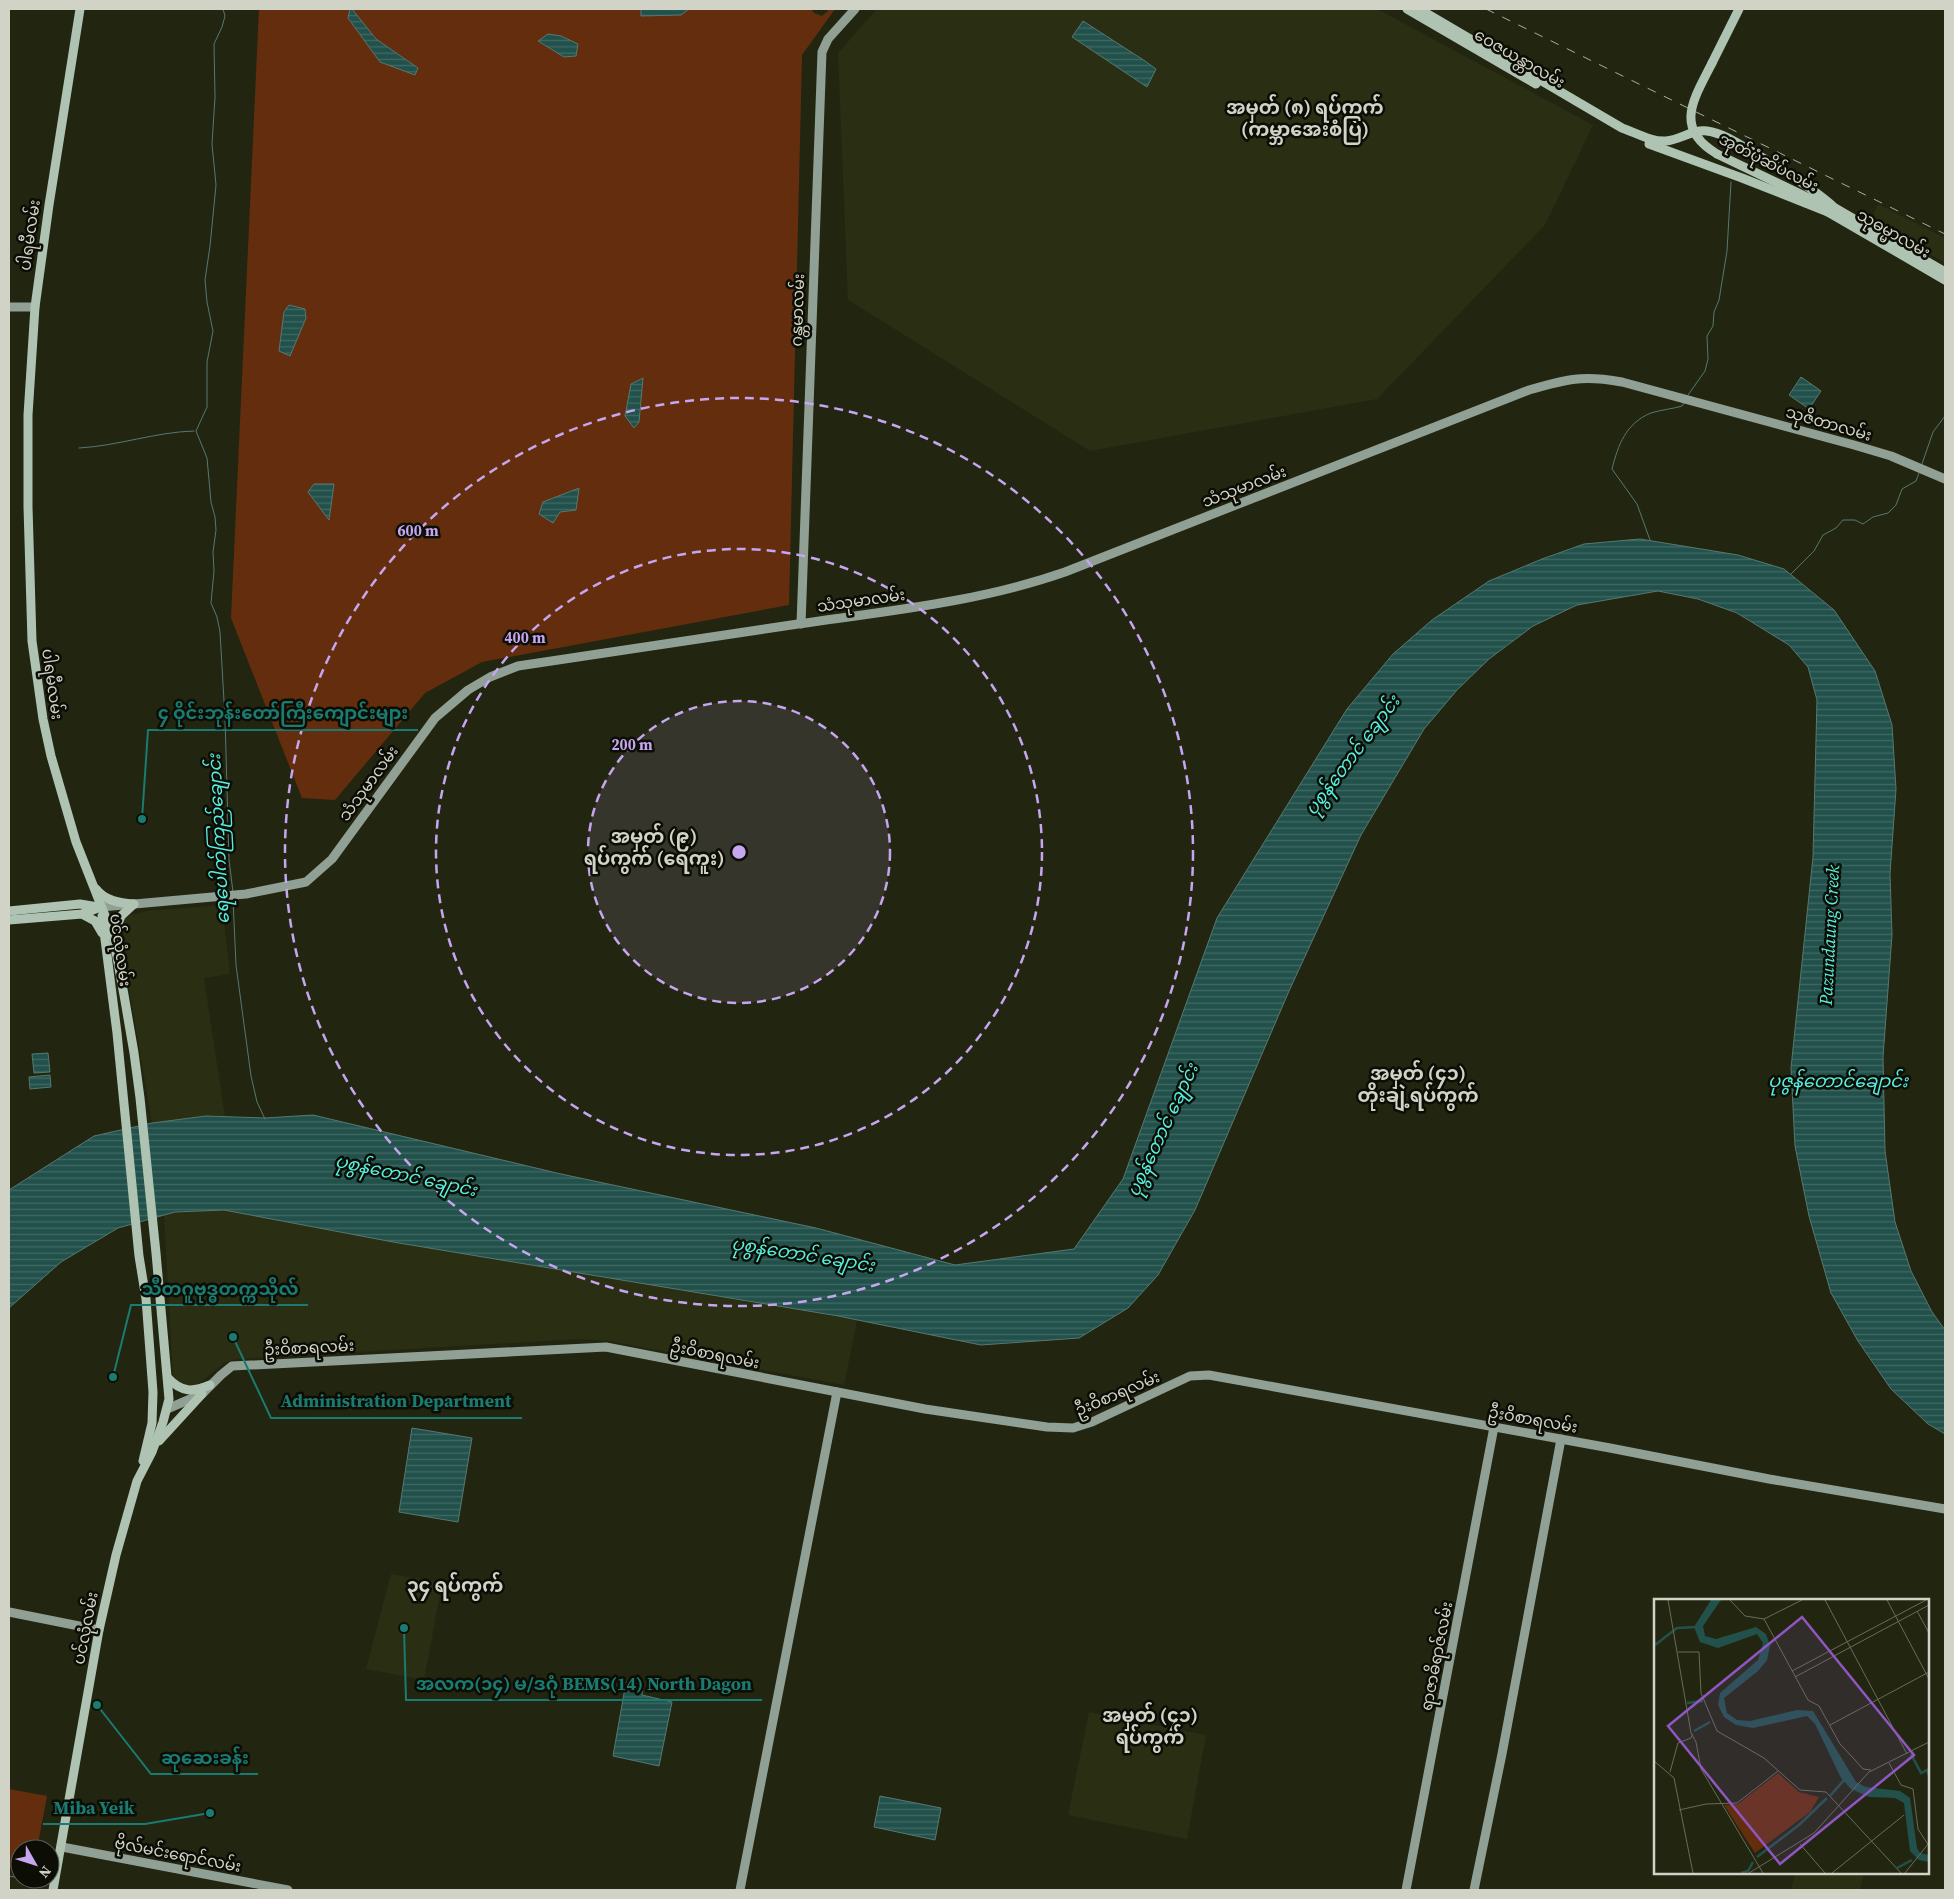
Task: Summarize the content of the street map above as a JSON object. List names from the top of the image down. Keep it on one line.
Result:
{"streets":{"main road":["ဝေဇယန္တာလမ်း","အုတ်ပုံဆိပ်လမ်း","သုဓမ္မာလမ်း","ပါရမီလမ်း","ဂန္တမာလမ်း","သုဇိတာလမ်း","သံသုမာလမ်း","ပင်လုံလမ်း","ဦးဝိစာရလမ်း","ရာဇာဓိရာဇ်လမ်း","ဗိုလ်မင်းရောင်လမ်း"]},"crossings":[["ဝေဇယန္တာလမ်း","သုဓမ္မာလမ်း"],["အုတ်ပုံဆိပ်လမ်း","သုဓမ္မာလမ်း"],["ပါရမီလမ်း","သံသုမာလမ်း"],["ပါရမီလမ်း","ပင်လုံလမ်း"],["ဂန္တမာလမ်း","သံသုမာလမ်း"],["သုဇိတာလမ်း","သံသုမာလမ်း"],["သံသုမာလမ်း","ပင်လုံလမ်း"],["ပင်လုံလမ်း","ဗိုလ်မင်းရောင်လမ်း"],["ဦးဝိစာရလမ်း","ရာဇာဓိရာဇ်လမ်း"]],"districts":["အမှတ် (၈) ရပ်ကွက် (ကမ္ဘာအေးစံပြ)","အမှတ် (၉) ရပ်ကွက် (ရေကူး)","အမှတ် (၄၁) တိုးချဲ့ရပ်ကွက်","၃၄ ရပ်ကွက်","အမှတ် (၄၁) ရပ်ကွက်"],"water":["ပုစွန်တောင် ချောင်း","ရေပေါက်ကြည်ချောင်း","Pazundaung Creek","ပုဇွန်တောင်ချောင်း"],"places":["၄ ဝိုင်းဘုန်းတော်ကြီးကျောင်းများ","Administration Department","သီတဂူဗုဒ္ဓတက္ကသိုလ်","အလက(၁၄) မ/ဒဂုံ BEMS(14) North Dagon","ဆုဆေးခန်း","Miba Yeik"],"north":"bottom right","rings":["600 m","400 m","200 m"]}
